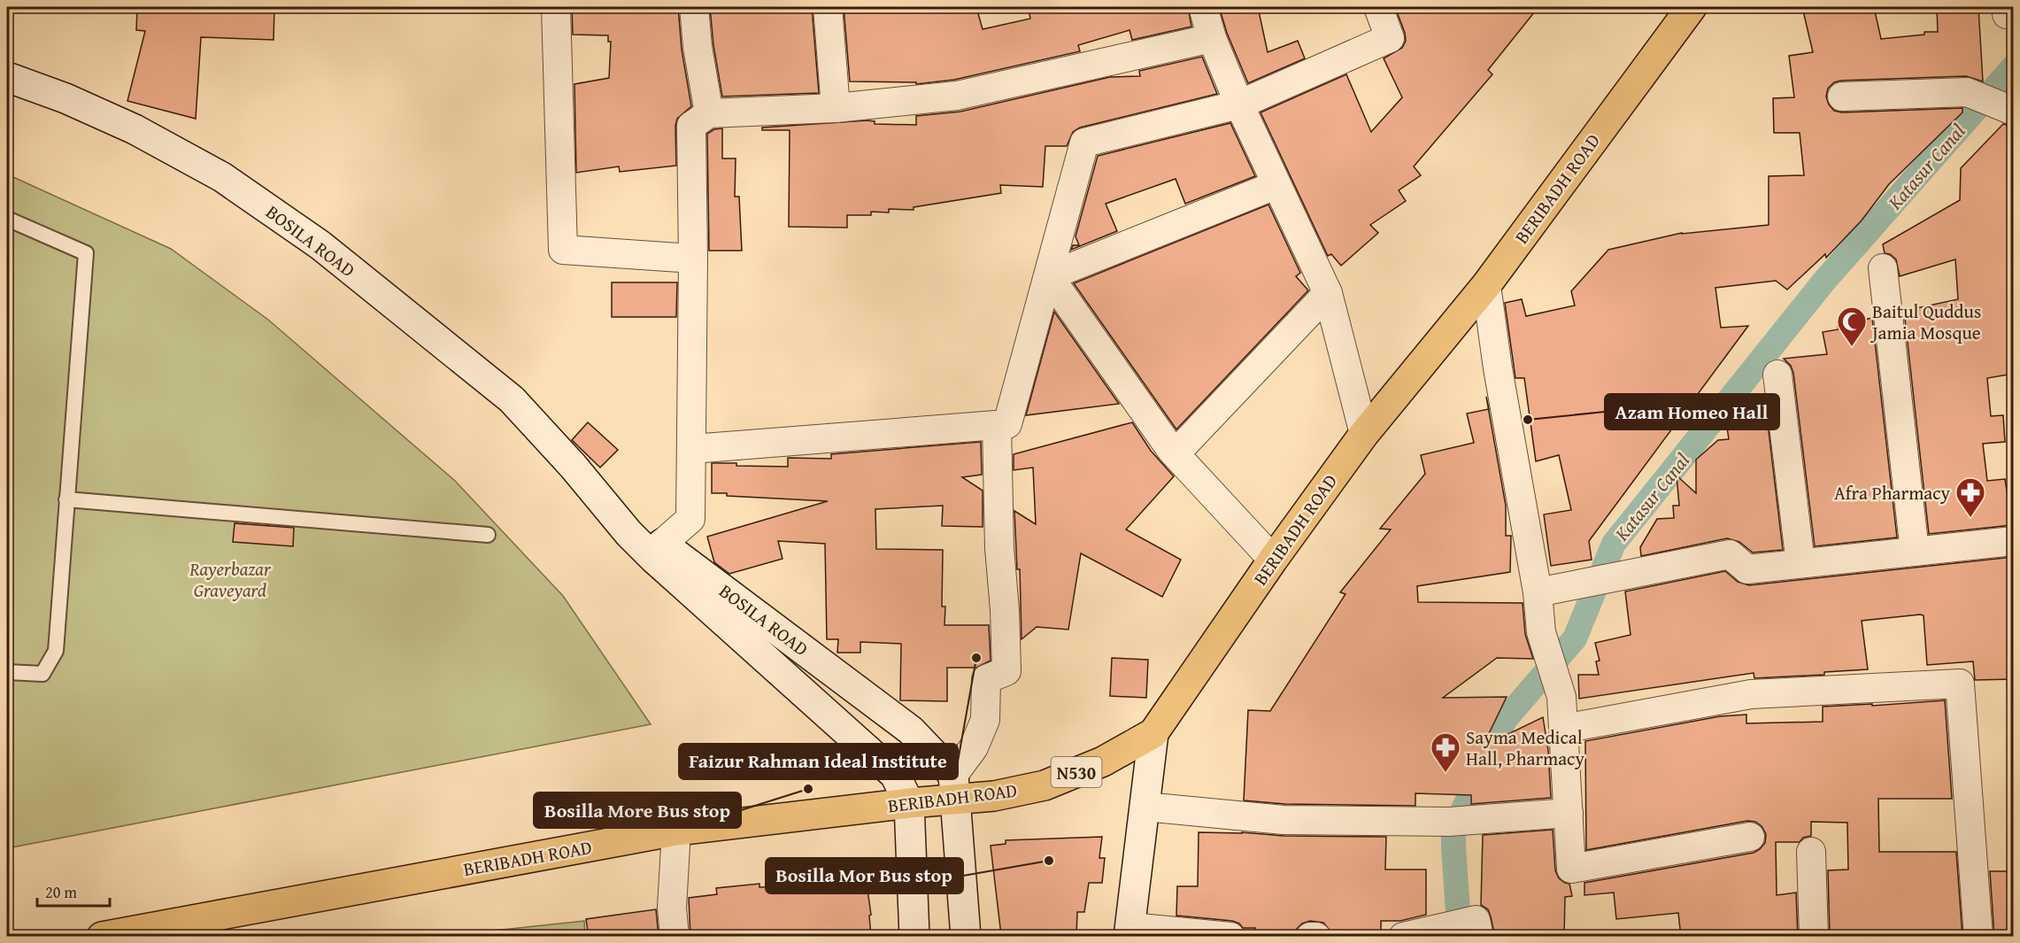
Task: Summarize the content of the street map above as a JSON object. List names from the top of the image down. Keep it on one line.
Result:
{"streets":{"highway":["BERIBADH ROAD","N530"],"main road":["BOSILA ROAD"]},"crossings":[["BERIBADH ROAD","BOSILA ROAD"]],"water":["Katasur Canal"],"parks":["Rayerbazar Graveyard"],"places":{"mosque":["Baitul Quddus Jamia Mosque"],"other":["Azam Homeo Hall","Faizur Rahman Ideal Institute","Bosilla More Bus stop","Bosilla Mor Bus stop"],"pharmacy":["Afra Pharmacy","Sayma Medical Hall, Pharmacy"]},"scale_bar":"20 m"}
